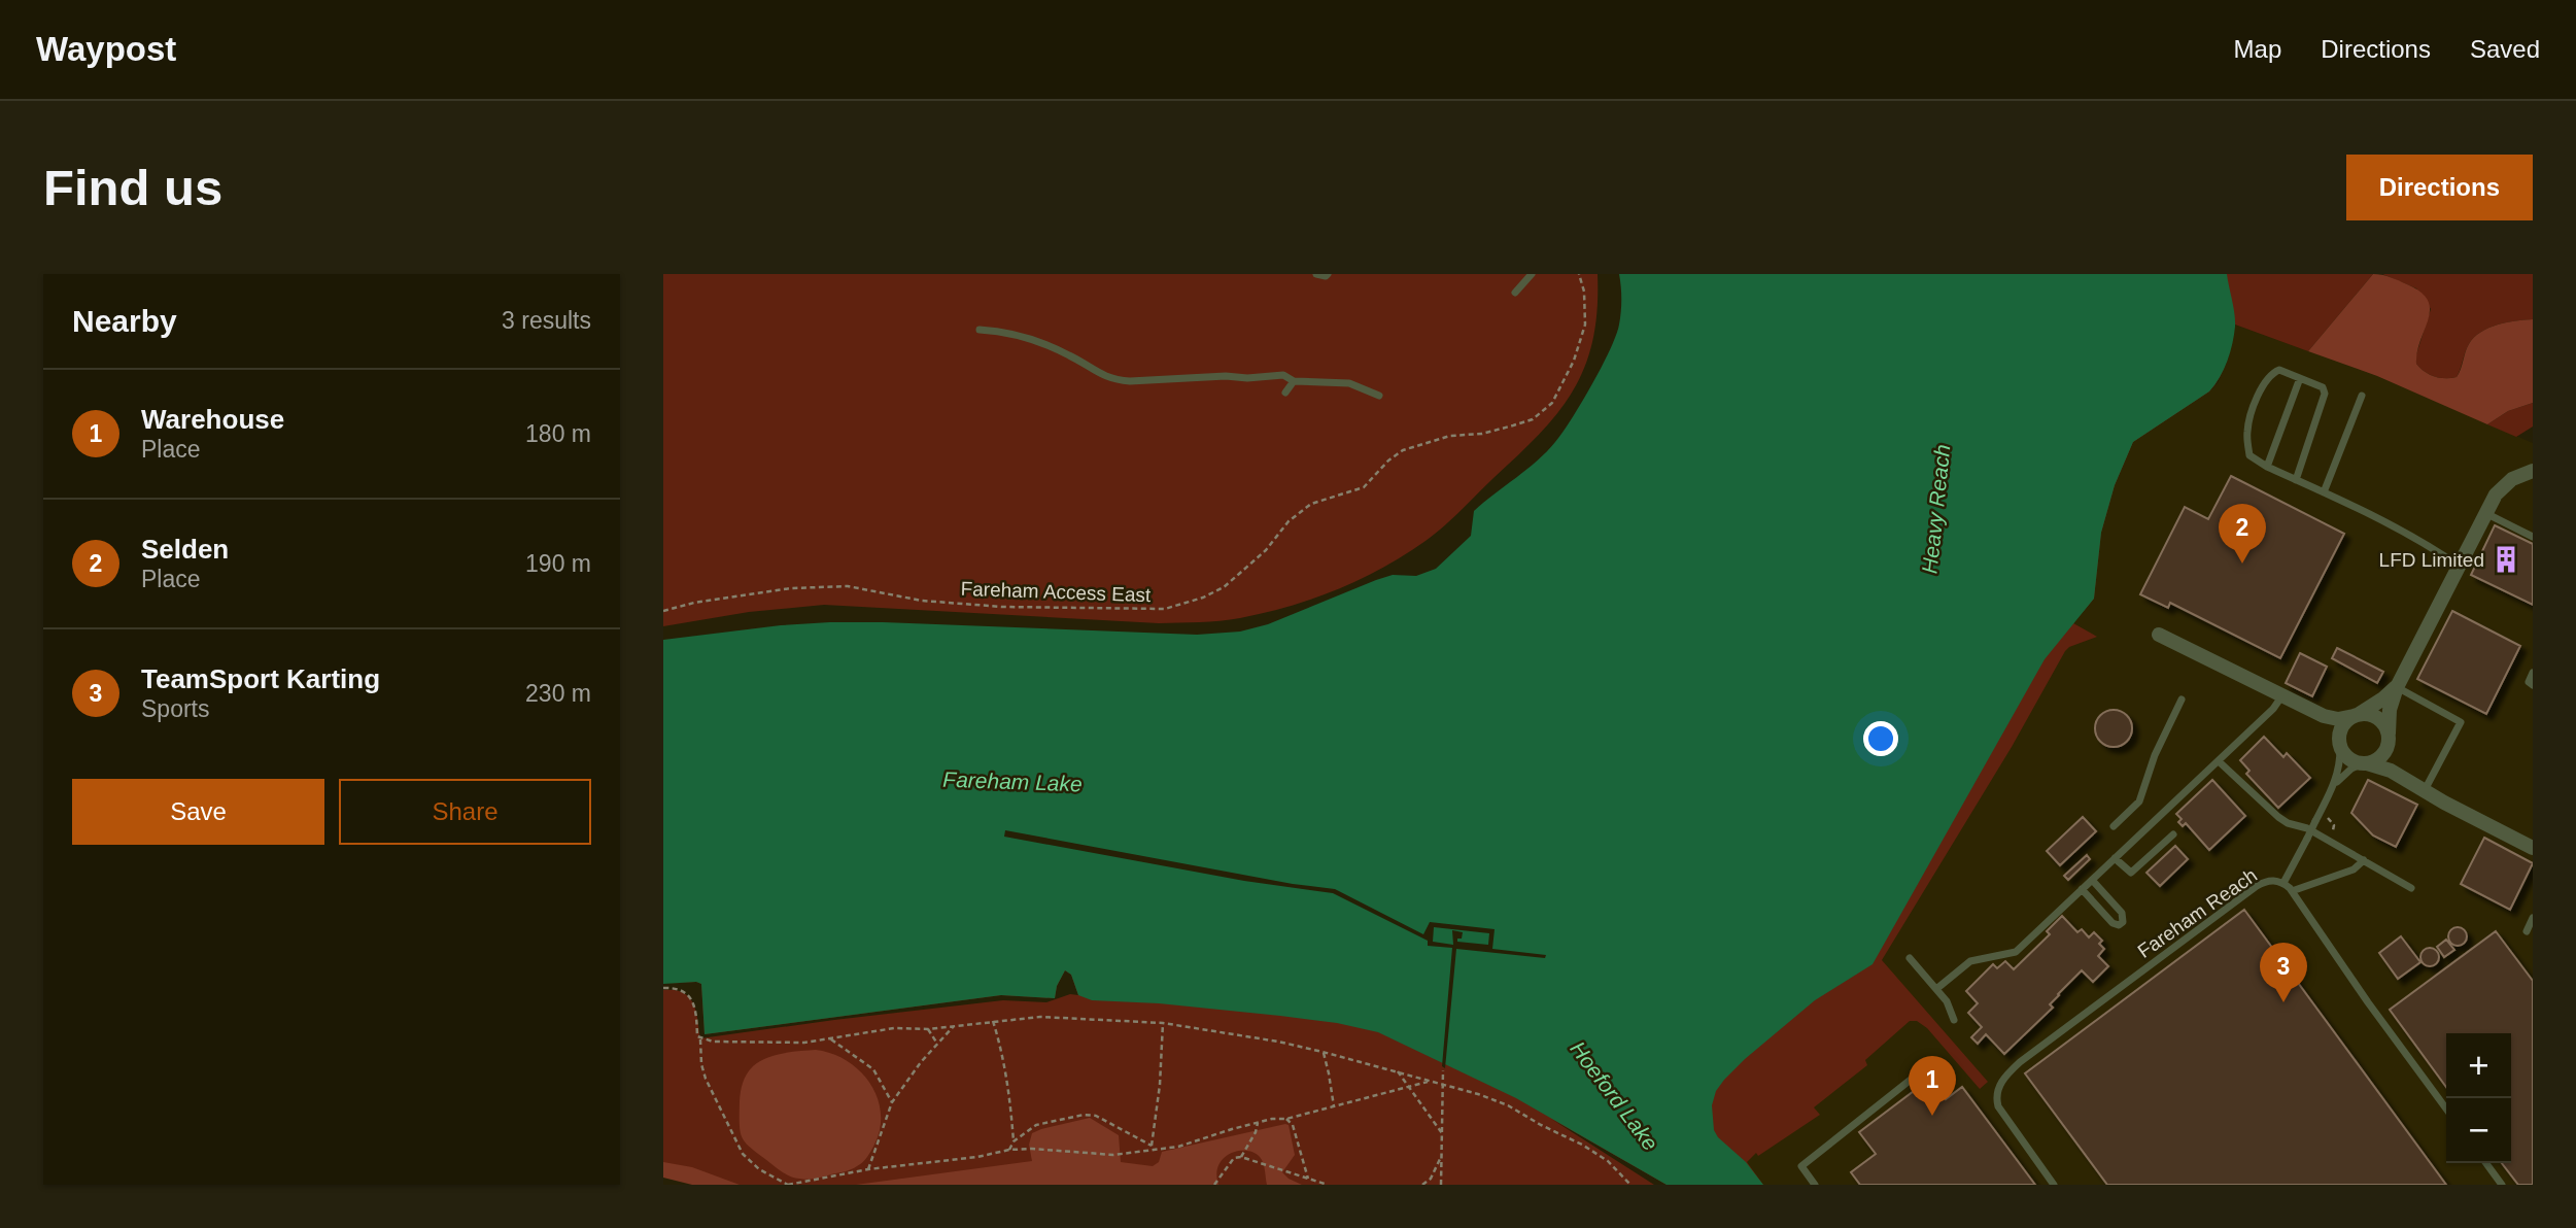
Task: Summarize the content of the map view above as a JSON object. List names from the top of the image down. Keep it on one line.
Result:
{"streets":{"lane":["Fareham Reach"],"path":["Fareham Access East"]},"water":["Heavy Reach","Fareham Lake","Hoeford Lake"],"places":{"building":["LFD Limited"]},"page":{"header":"Waypost","nav":["Map","Directions","Saved"],"buttons":["Directions",["Save","Share"]],"title":"Find us","heading":["Nearby","3 results"],"list":[{"mark":"1","name":"Warehouse","note":"Place","value":"180 m"},{"mark":"2","name":"Selden","note":"Place","value":"190 m"},{"mark":"3","name":"TeamSport Karting","note":"Sports","value":"230 m"}],"pins":["2","3","1"],"map_buttons":["+","−"]}}
